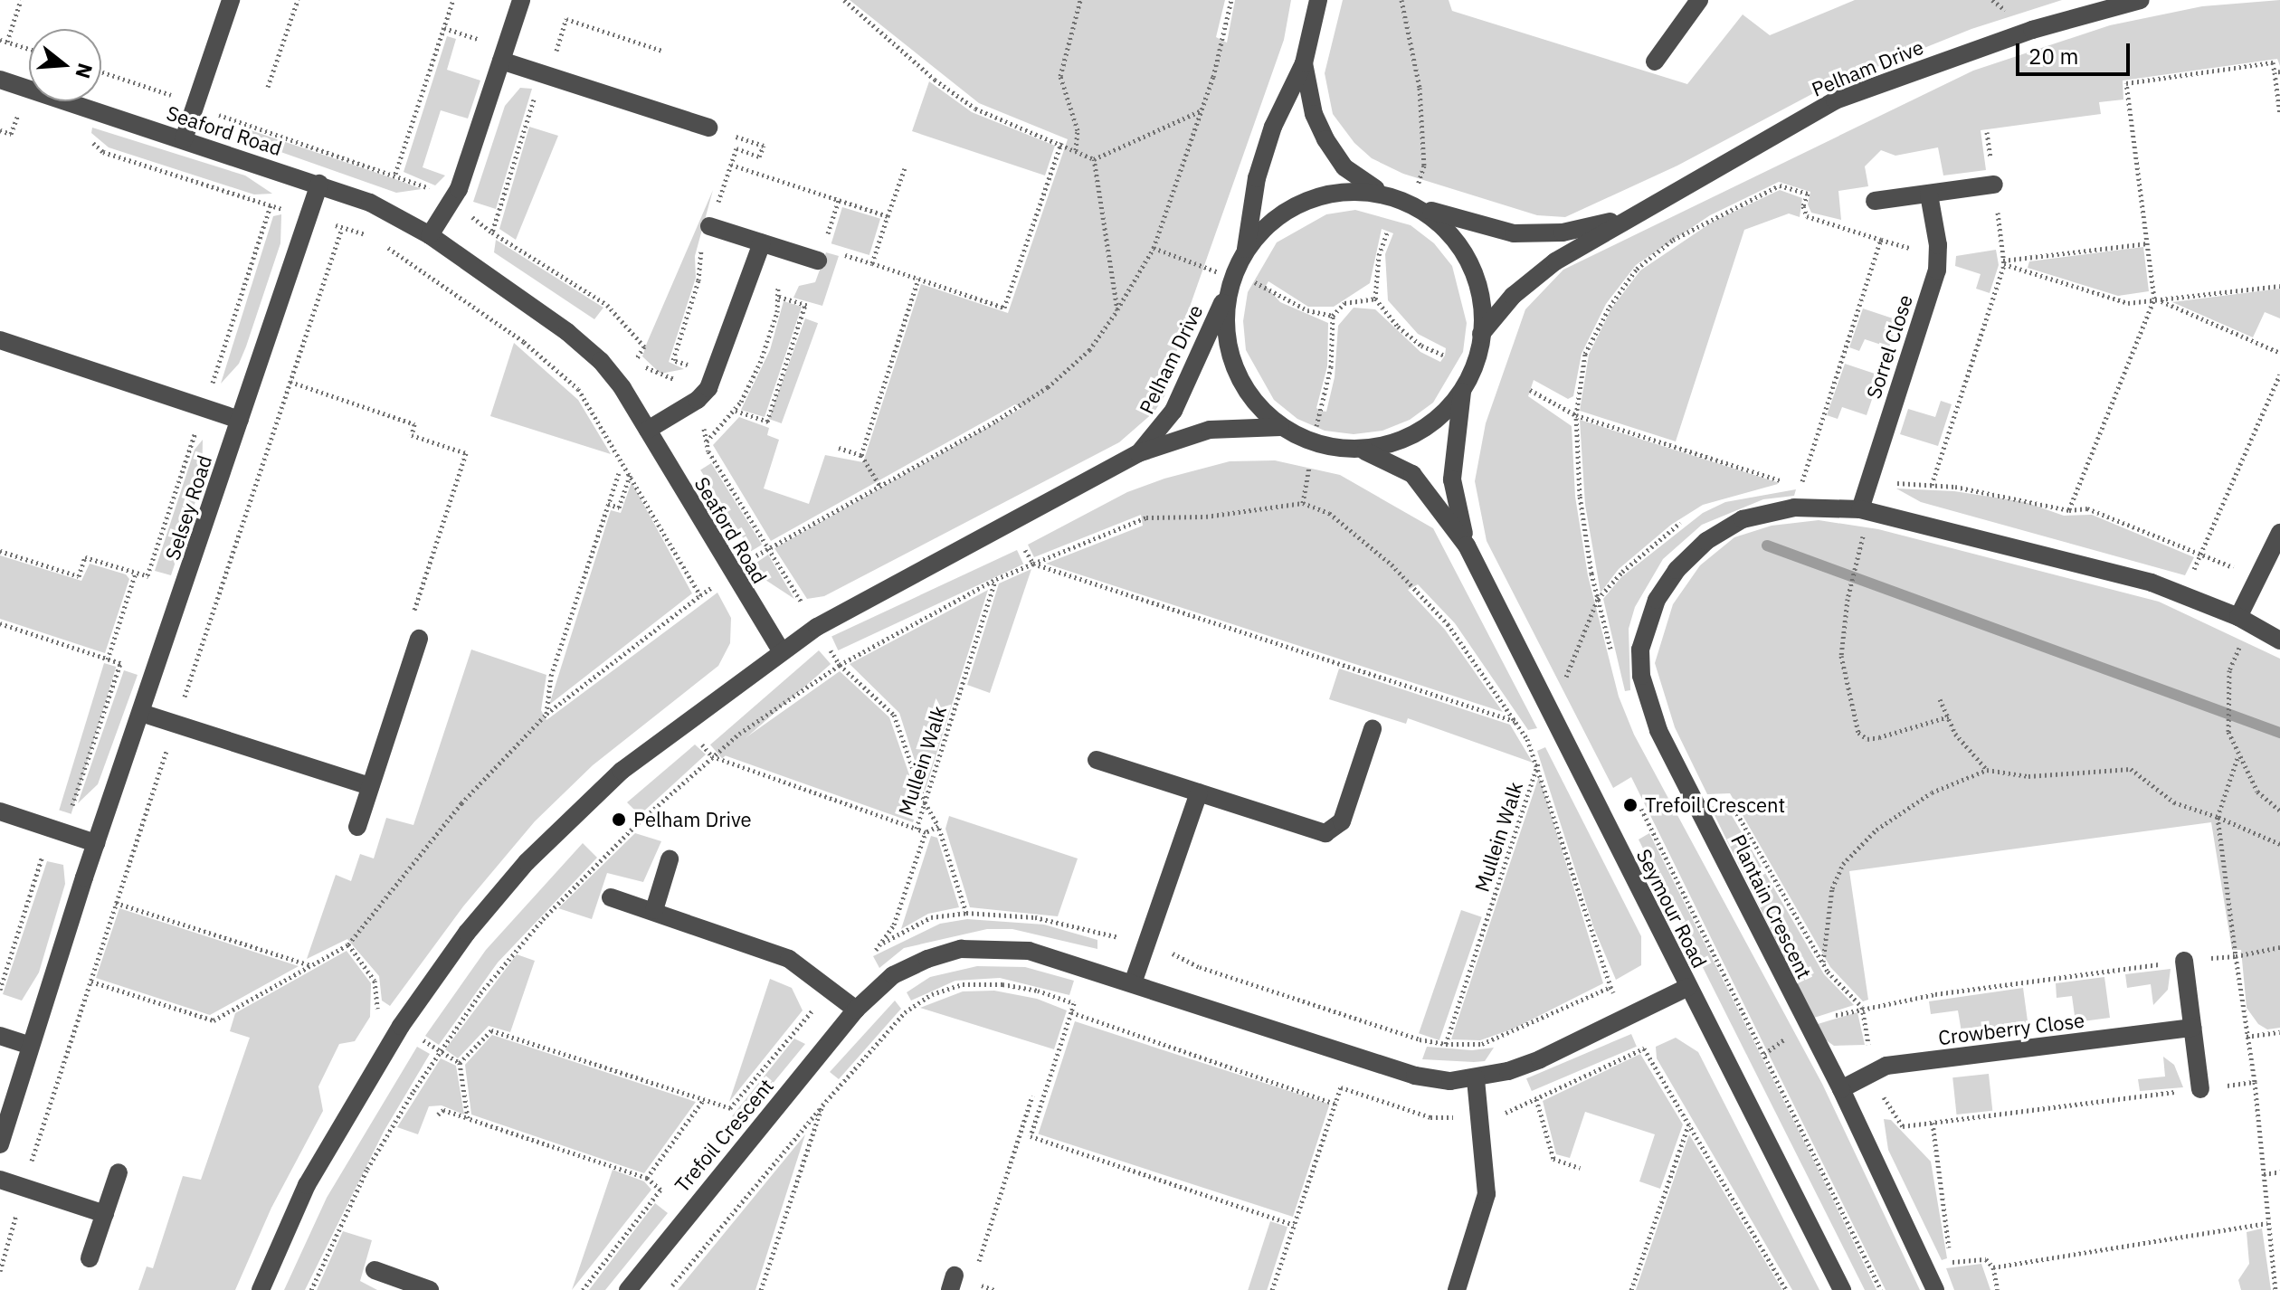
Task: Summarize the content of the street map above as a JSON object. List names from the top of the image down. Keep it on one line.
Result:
{"streets":{"street":["Pelham Drive","Seaford Road","Sorrel Close","Selsey Road","Plantain Crescent","Seymour Road","Crowberry Close","Trefoil Crescent"],"path":["Mullein Walk"]},"crossings":[["Pelham Drive","Seaford Road"],["Pelham Drive","Mullein Walk"],["Pelham Drive","Seymour Road"],["Seaford Road","Selsey Road"],["Sorrel Close","Plantain Crescent"],["Plantain Crescent","Crowberry Close"],["Seymour Road","Trefoil Crescent"]],"places":["Trefoil Crescent","Pelham Drive"],"scale_bar":"20 m","north":"right"}
